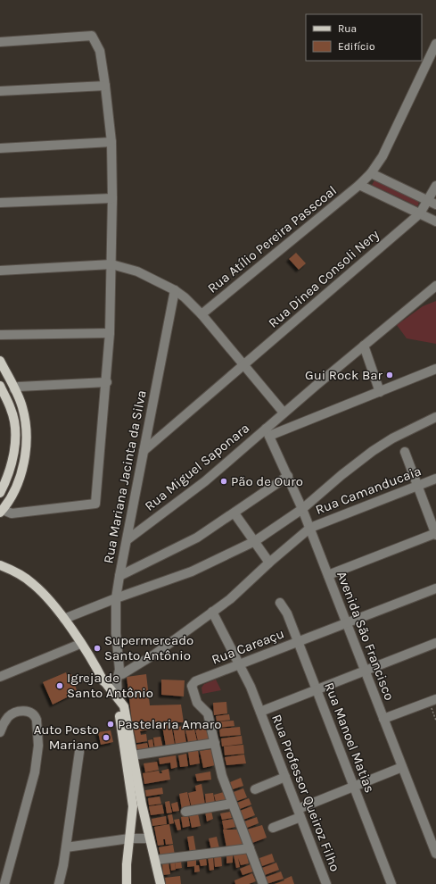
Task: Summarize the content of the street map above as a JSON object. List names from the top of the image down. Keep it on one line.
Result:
{"streets":{"street":["Rua Atílio Pereira Passcoal","Rua Dinea Consoli Nery","Rua Miguel Saponara","Rua Mariana Jacinta da Silva","Rua Camanducaia","Avenida São Francisco","Rua Careaçu","Rua Manoel Matias","Rua Professor Queiroz Filho"]},"crossings":[["Rua Dinea Consoli Nery","Rua Mariana Jacinta da Silva"],["Rua Miguel Saponara","Rua Mariana Jacinta da Silva"],["Rua Miguel Saponara","Avenida São Francisco"],["Rua Mariana Jacinta da Silva","Rua Camanducaia"],["Rua Camanducaia","Avenida São Francisco"],["Rua Camanducaia","Rua Professor Queiroz Filho"],["Avenida São Francisco","Rua Careaçu"],["Rua Careaçu","Rua Manoel Matias"],["Rua Careaçu","Rua Professor Queiroz Filho"]],"places":["Gui Rock Bar","Pão de Ouro","Supermercado Santo Antônio","Igreja de Santo Antônio","Pastelaria Amaro","Auto Posto Mariano"],"legend":["Rua","Edifício"]}
